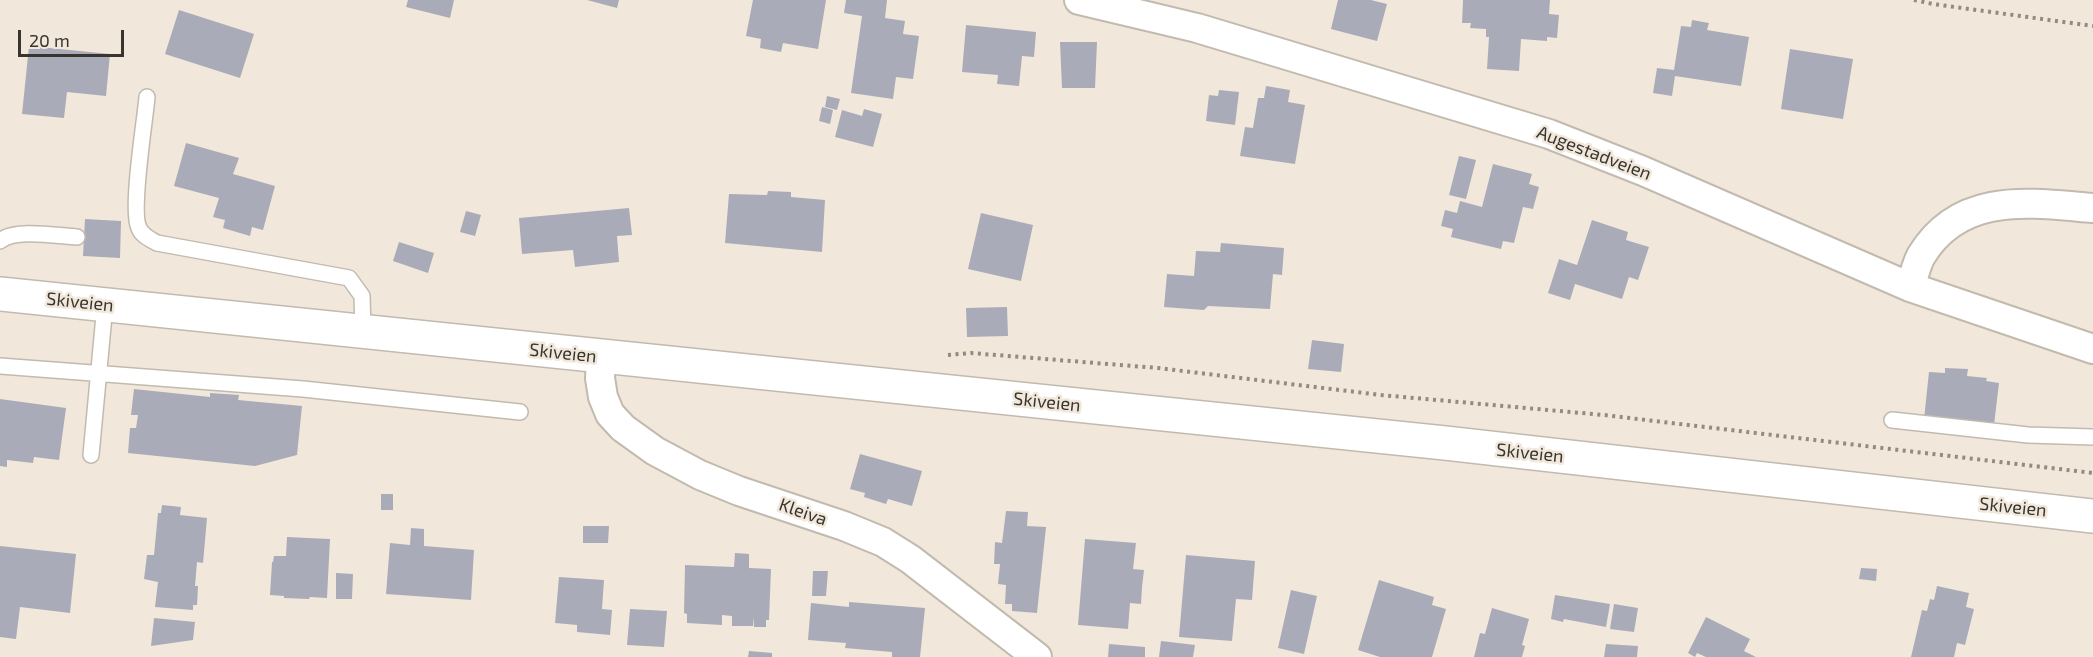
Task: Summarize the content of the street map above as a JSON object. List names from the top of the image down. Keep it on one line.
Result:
{"streets":{"main road":["Skiveien"],"street":["Augestadveien","Kleiva"]},"crossings":[["Skiveien","Kleiva"]],"scale_bar":"20 m"}
